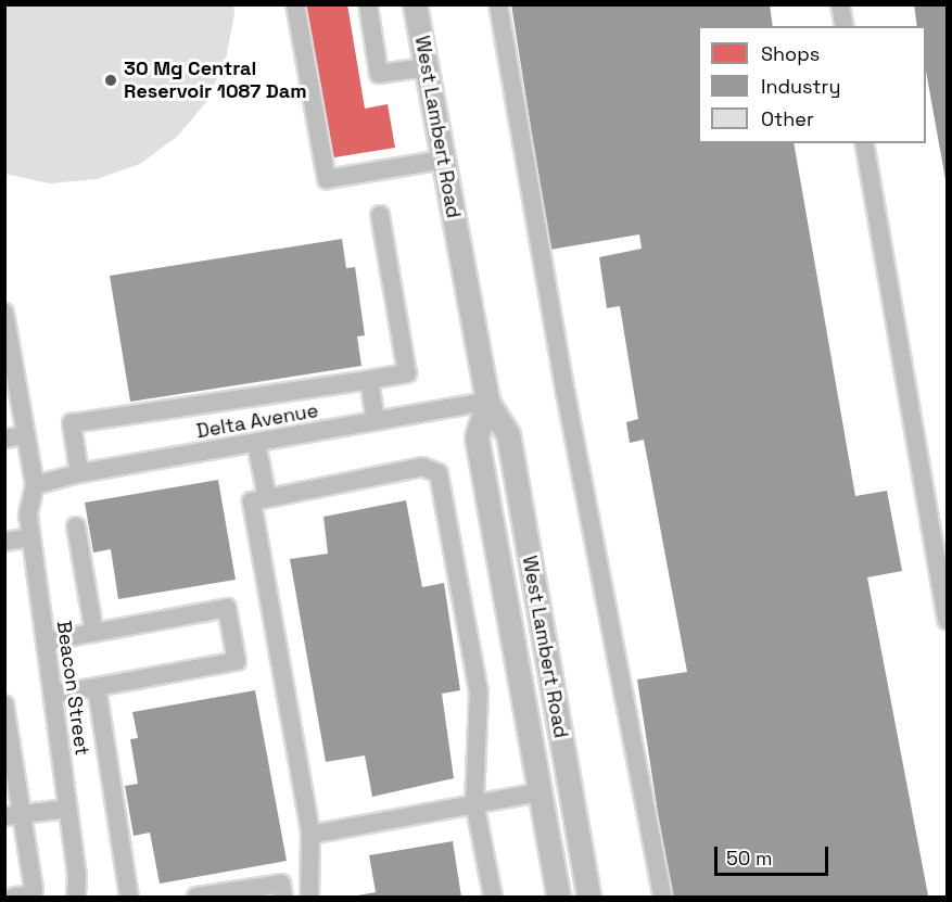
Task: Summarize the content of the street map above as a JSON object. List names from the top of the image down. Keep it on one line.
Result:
{"streets":{"main road":["West Lambert Road"],"street":["Delta Avenue","Beacon Street"]},"crossings":[["West Lambert Road","Delta Avenue"],["Delta Avenue","Beacon Street"]],"places":["30 Mg Central Reservoir 1087 Dam"],"legend":["Shops","Industry","Other"],"scale_bar":"50 m"}
